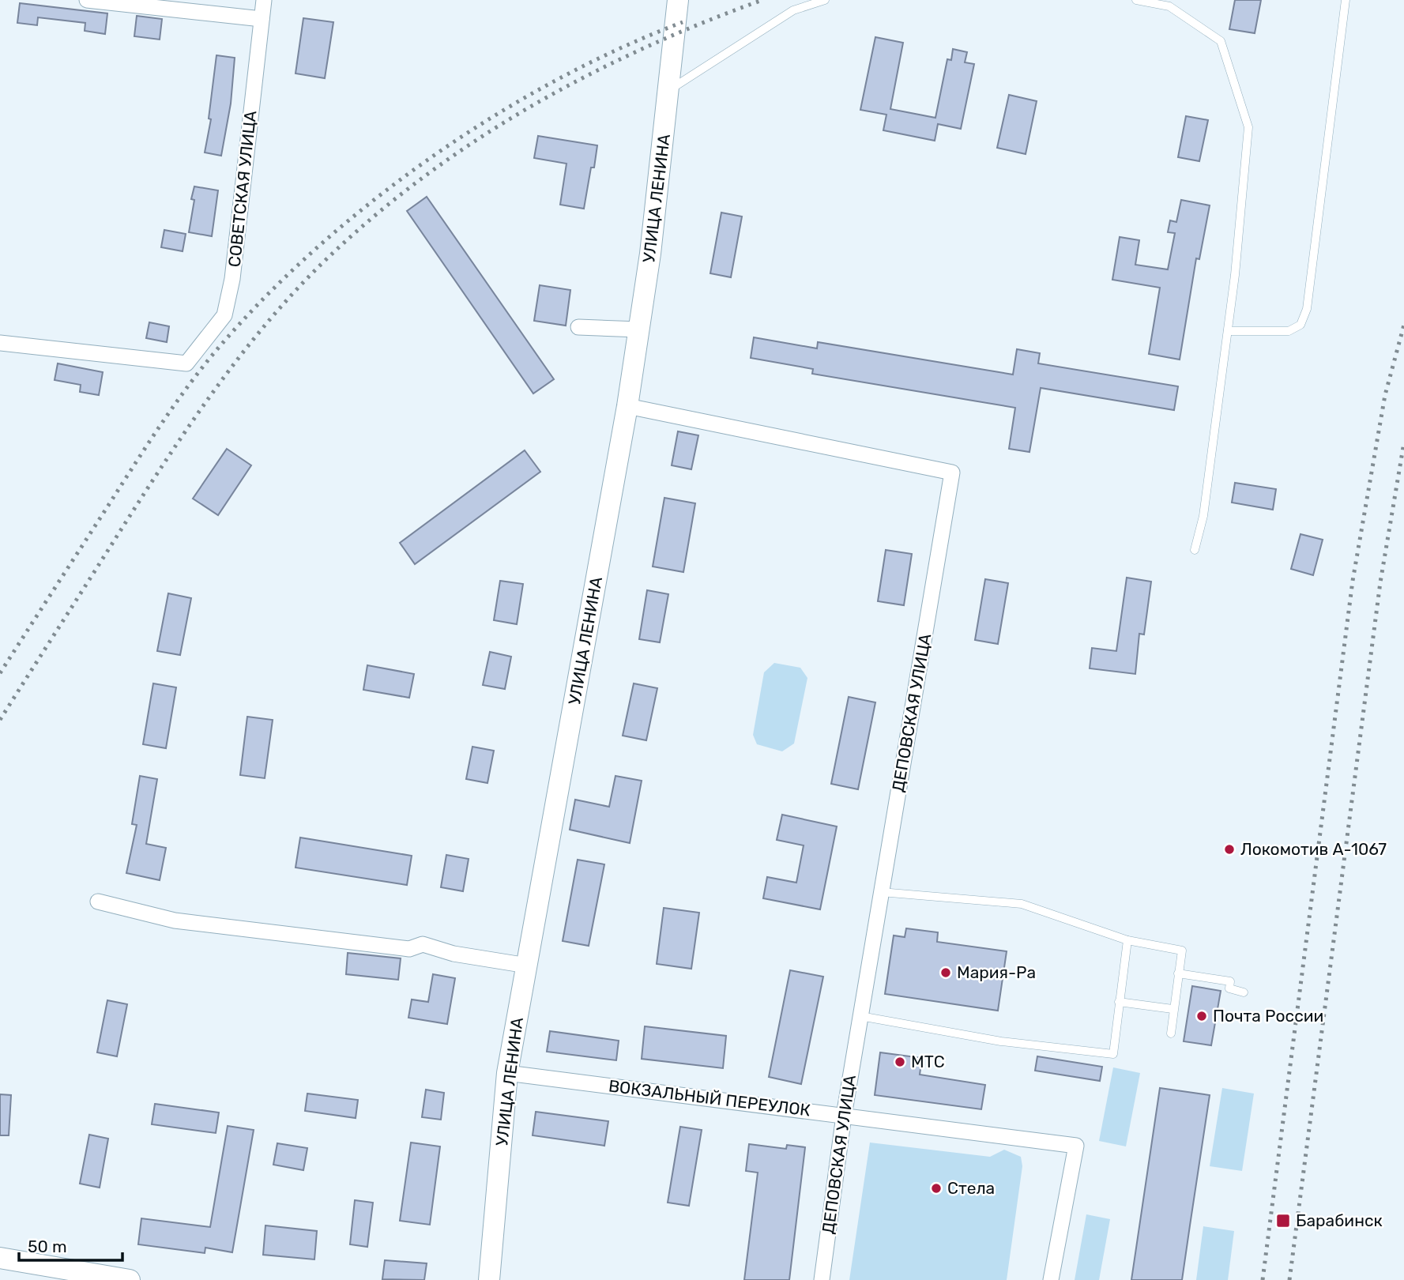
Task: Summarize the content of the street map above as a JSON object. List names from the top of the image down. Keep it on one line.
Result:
{"streets":{"main road":["УЛИЦА ЛЕНИНА"],"street":["СОВЕТСКАЯ УЛИЦА","ДЕПОВСКАЯ УЛИЦА","ВОКЗАЛЬНЫЙ ПЕРЕУЛОК"]},"crossings":[["УЛИЦА ЛЕНИНА","ДЕПОВСКАЯ УЛИЦА"],["УЛИЦА ЛЕНИНА","ВОКЗАЛЬНЫЙ ПЕРЕУЛОК"],["ДЕПОВСКАЯ УЛИЦА","ВОКЗАЛЬНЫЙ ПЕРЕУЛОК"]],"places":{"other":["Локомотив А-1067","Мария-Ра","Почта России","МТС","Стела"],"transit":["Барабинск"]},"scale_bar":"50 m"}
